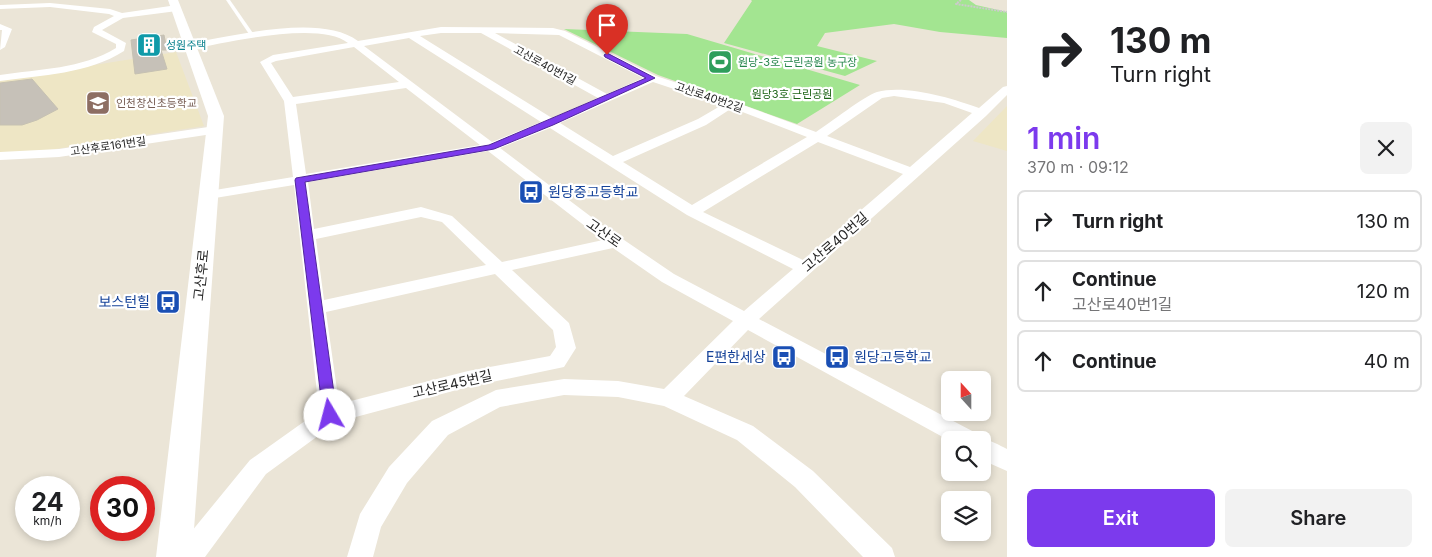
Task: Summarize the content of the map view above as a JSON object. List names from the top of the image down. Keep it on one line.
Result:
{"streets":{"main road":["고산후로"],"street":["고산로40번1길","고산로40번2길","고산후로161번길","고산로","고산로40번길","고산로45번길"]},"crossings":[["고산로40번1길","고산로40번2길"],["고산로40번2길","고산로"],["고산로40번2길","고산로40번길"],["고산후로161번길","고산후로"],["고산로","고산로40번길"],["고산로","고산후로"]],"parks":["원당3호 근린공원"],"places":{"building":["성원주택"],"sports":["원당-3호 근린공원 농구장"],"school or university":["인천창신초등학교"],"bus stop":["원당중고등학교","보스턴힐","E편한세상","원당고등학교"]},"north":"top","page":{"turn":["130 m","Turn right"],"heading":["1 min","370 m · 09:12"],"list":[{"name":"Turn right","value":"130 m"},{"name":"Continue","note":"고산로40번1길","value":"120 m"},{"name":"Continue","value":"40 m"}],"speed":"24 km/h","limit":"30","buttons":["Exit","Share"]}}
